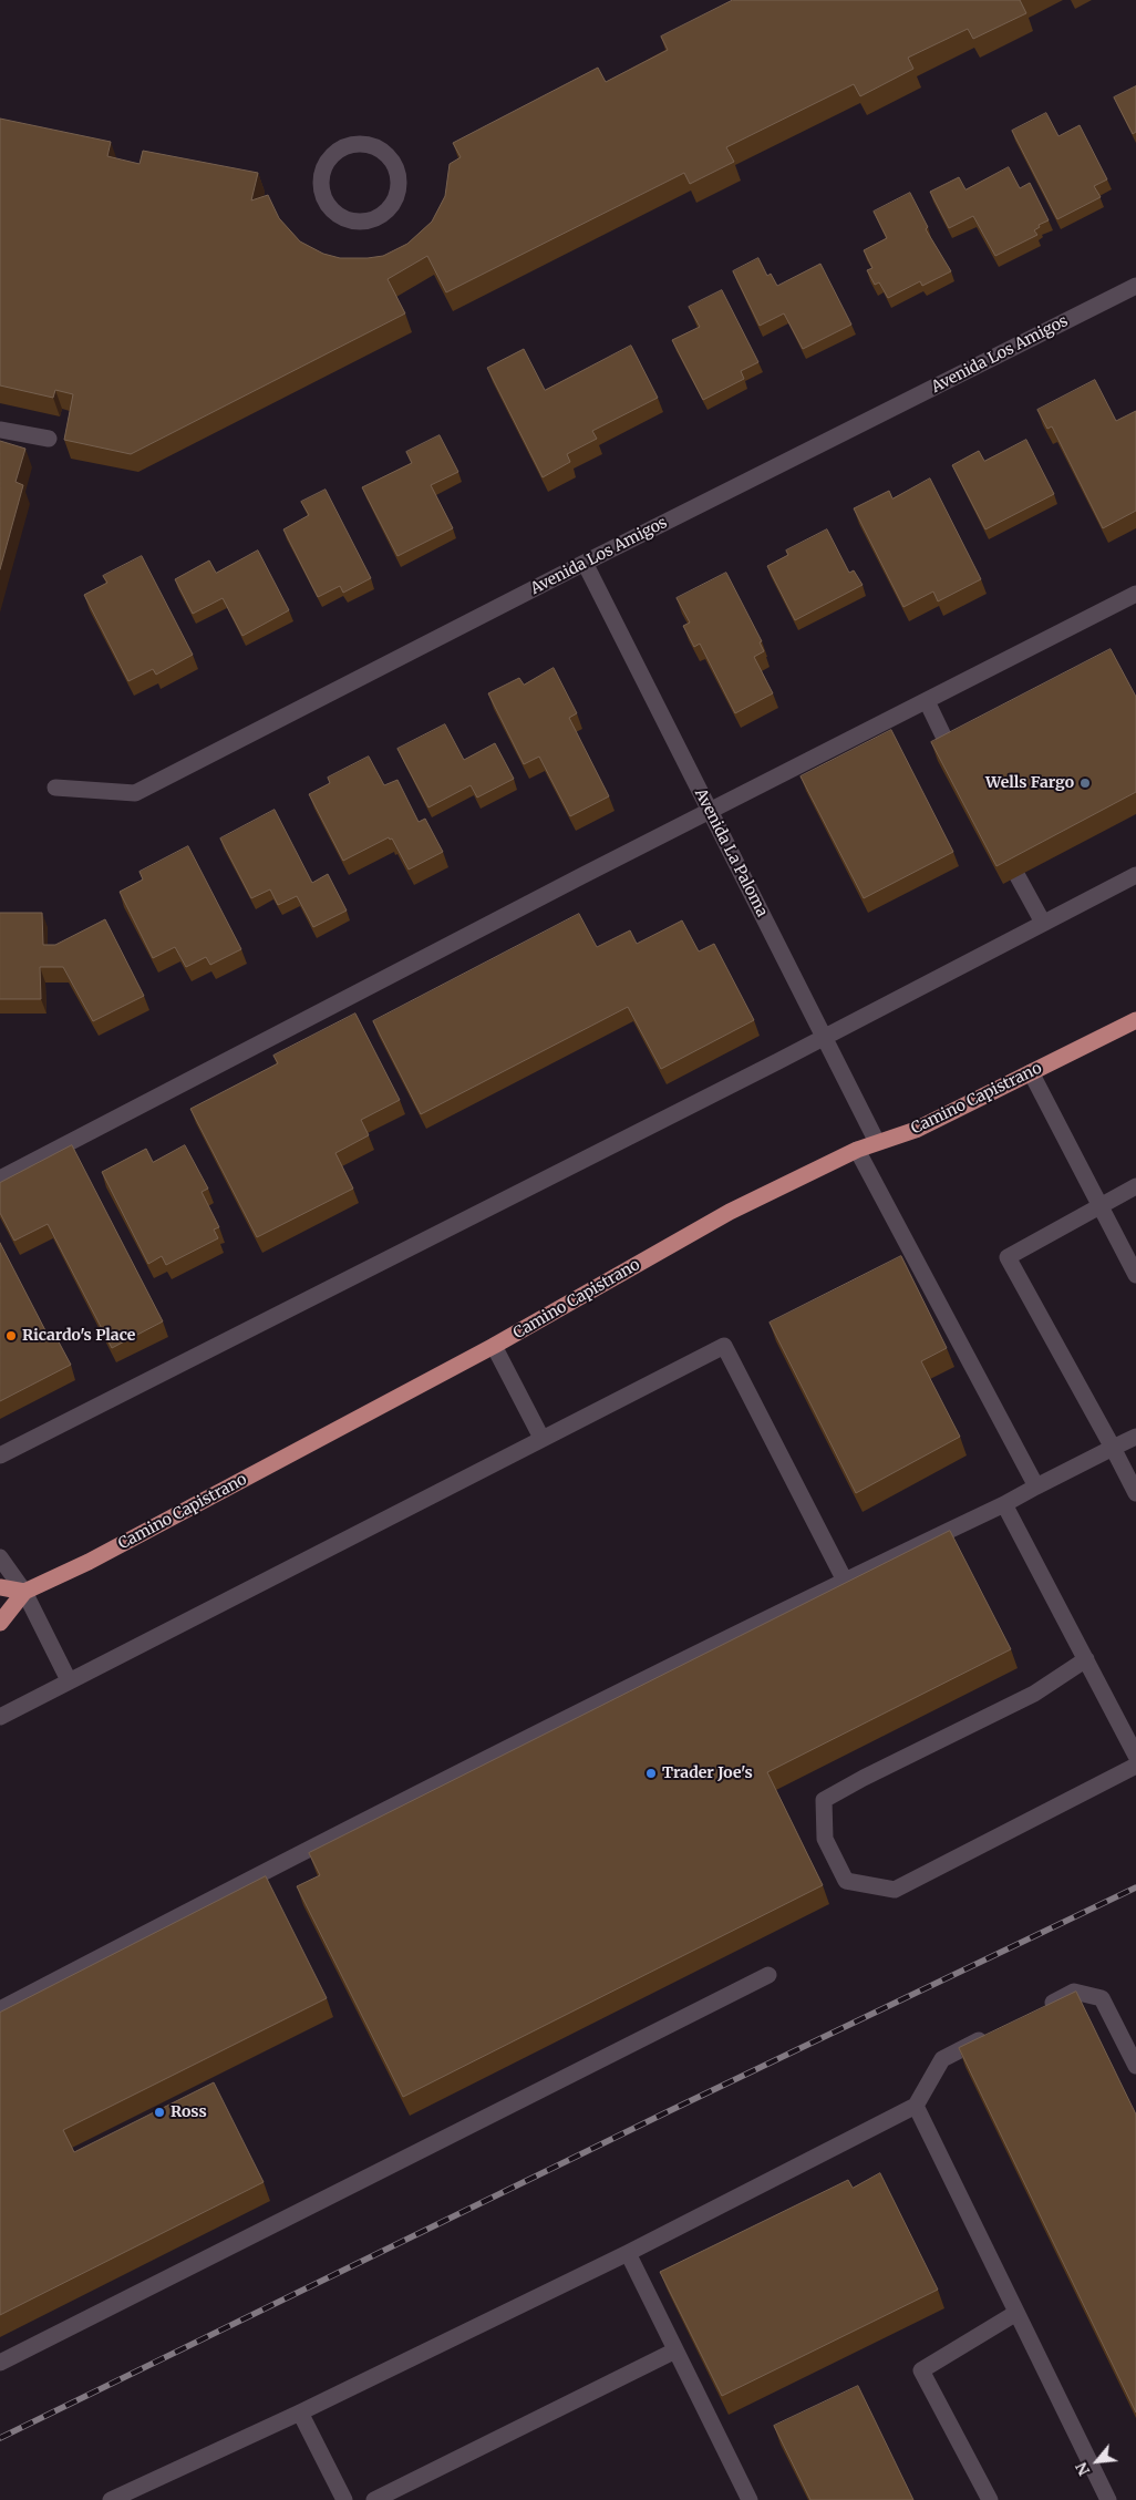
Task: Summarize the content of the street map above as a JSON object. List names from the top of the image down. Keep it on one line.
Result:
{"streets":{"main road":["Camino Capistrano"],"street":["Avenida Los Amigos","Avenida La Paloma"]},"crossings":[["Avenida Los Amigos","Avenida La Paloma"],["Avenida La Paloma","Camino Capistrano"]],"places":["Wells Fargo","Ricardo's Place","Trader Joe's","Ross"],"north":"bottom left"}
